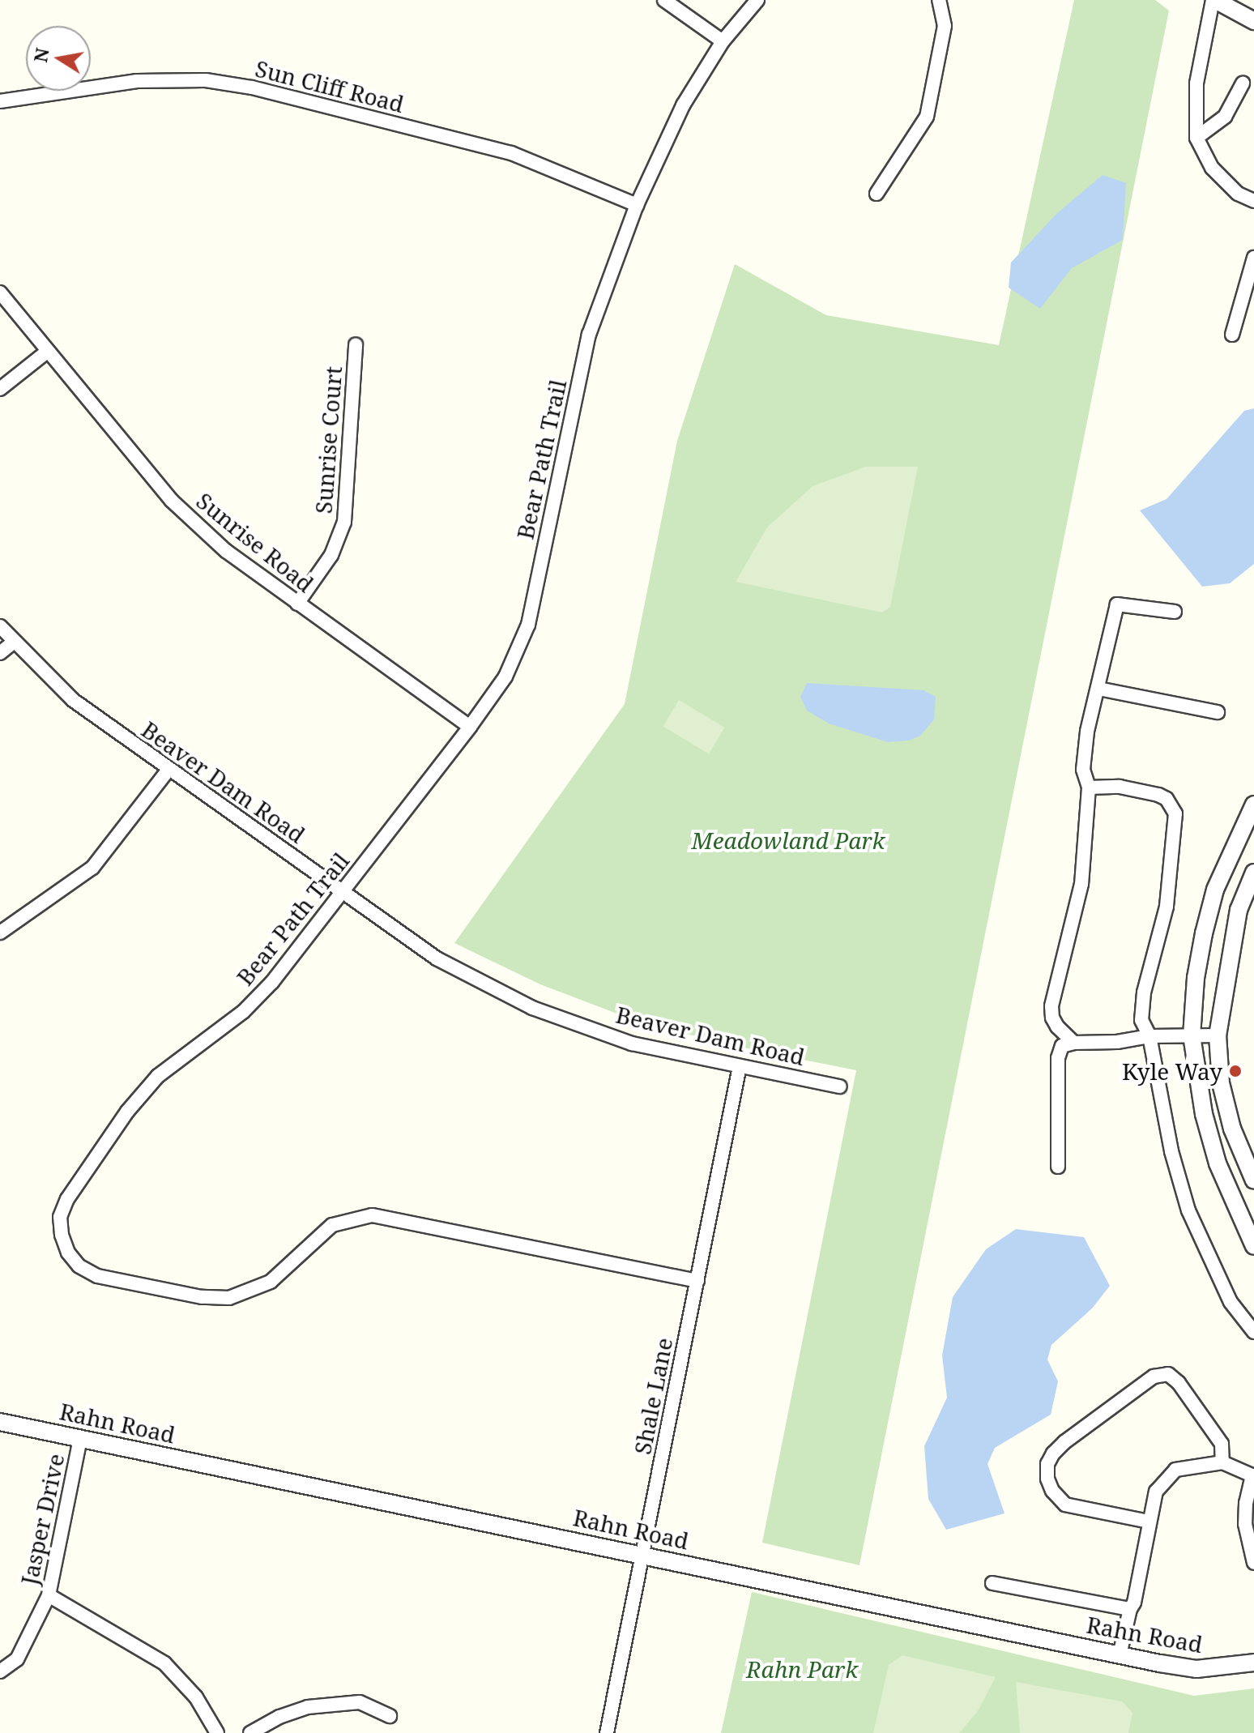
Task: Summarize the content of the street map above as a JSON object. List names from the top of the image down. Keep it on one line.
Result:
{"streets":{"street":["Sun Cliff Road","Sunrise Court","Bear Path Trail","Sunrise Road","Beaver Dam Road","Shale Lane","Rahn Road","Jasper Drive"]},"crossings":[["Sun Cliff Road","Bear Path Trail"],["Sunrise Court","Sunrise Road"],["Bear Path Trail","Sunrise Road"],["Bear Path Trail","Beaver Dam Road"],["Bear Path Trail","Shale Lane"],["Beaver Dam Road","Shale Lane"],["Shale Lane","Rahn Road"],["Rahn Road","Jasper Drive"]],"parks":["Meadowland Park","Rahn Park"],"places":["Kyle Way"],"north":"left"}
